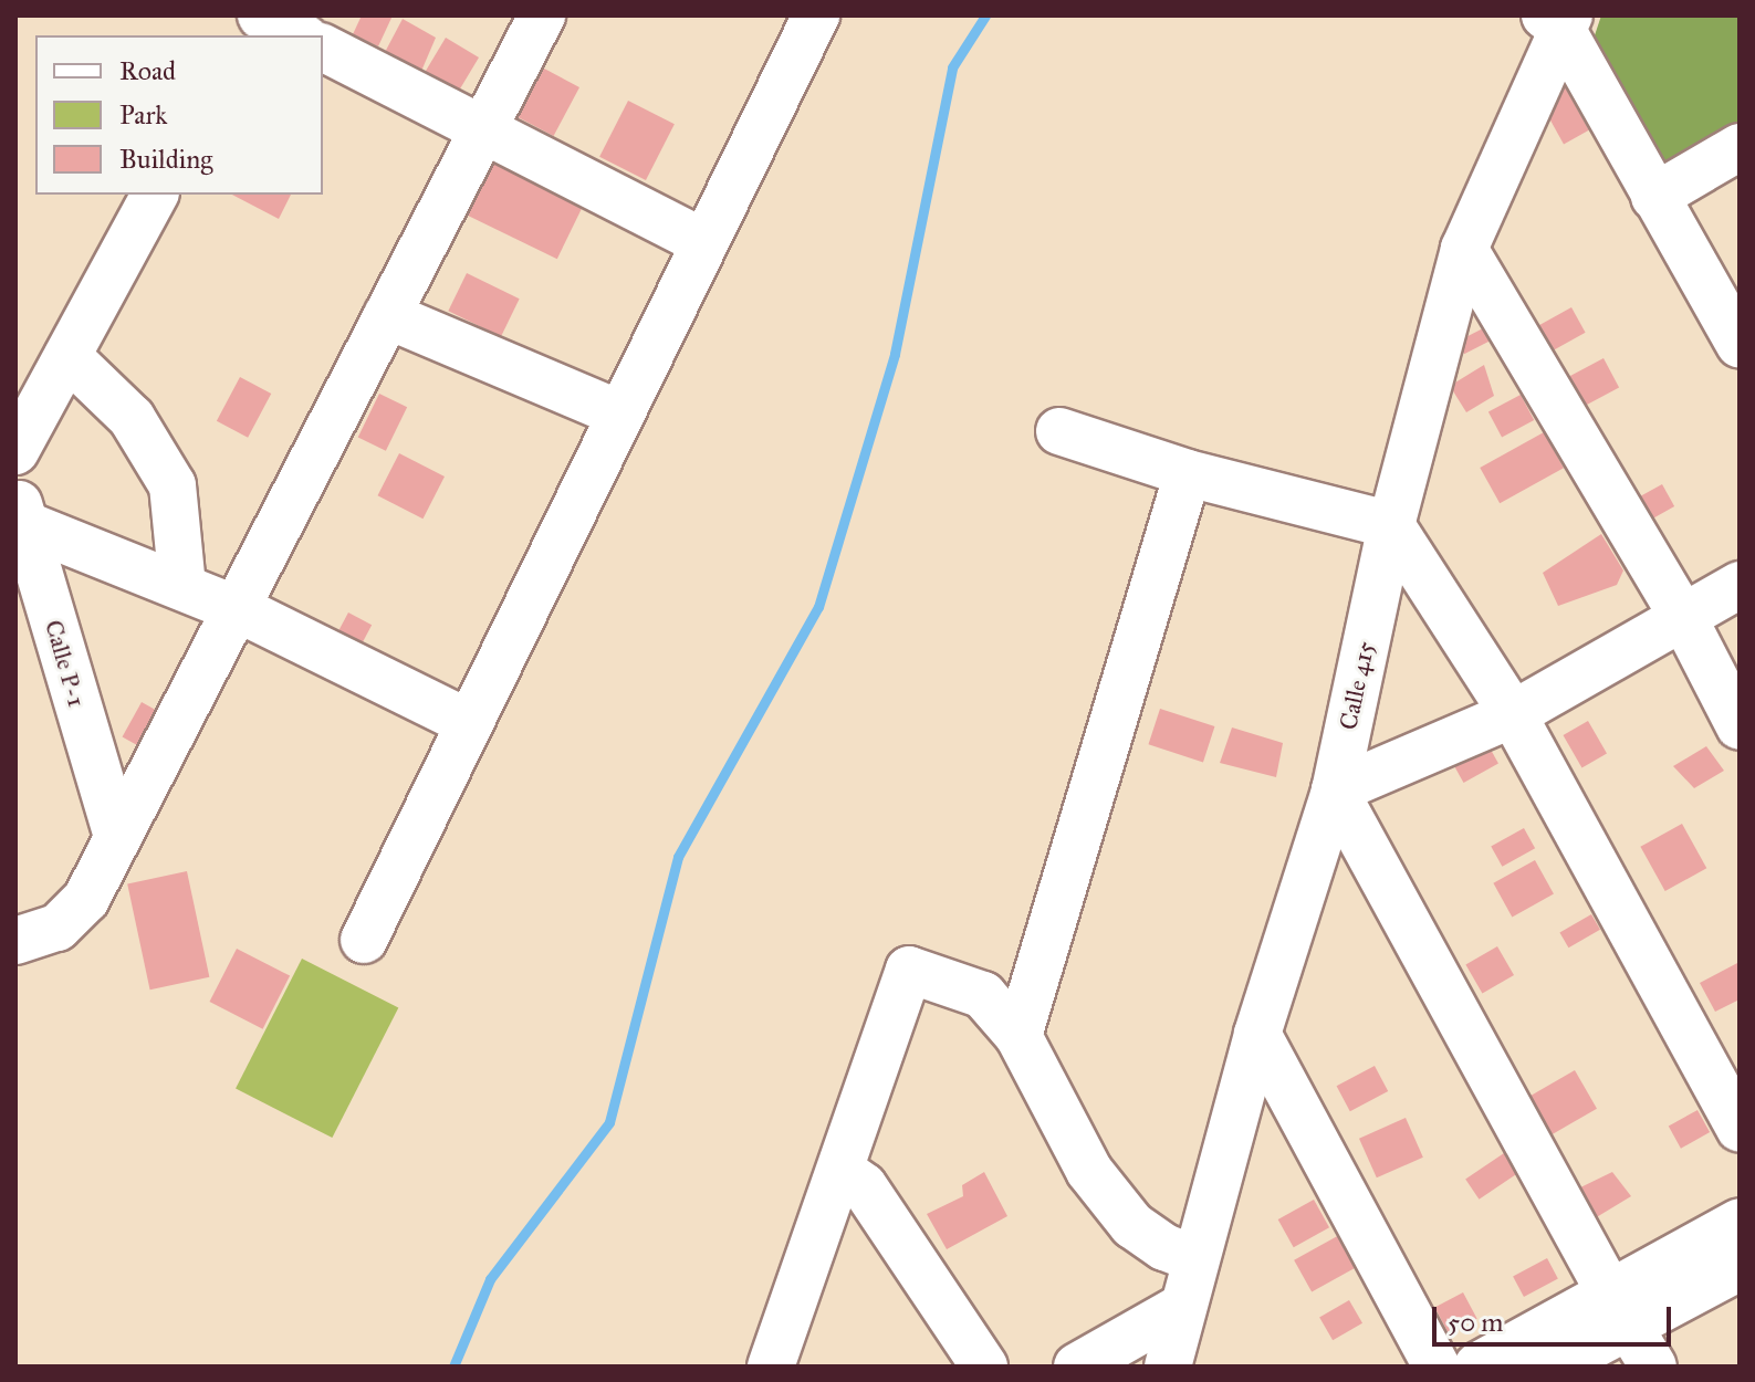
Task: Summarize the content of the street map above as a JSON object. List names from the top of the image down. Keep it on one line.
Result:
{"streets":{"street":["Calle P-1","Calle 415"]},"legend":["Road","Park","Building"],"scale_bar":"50 m"}
